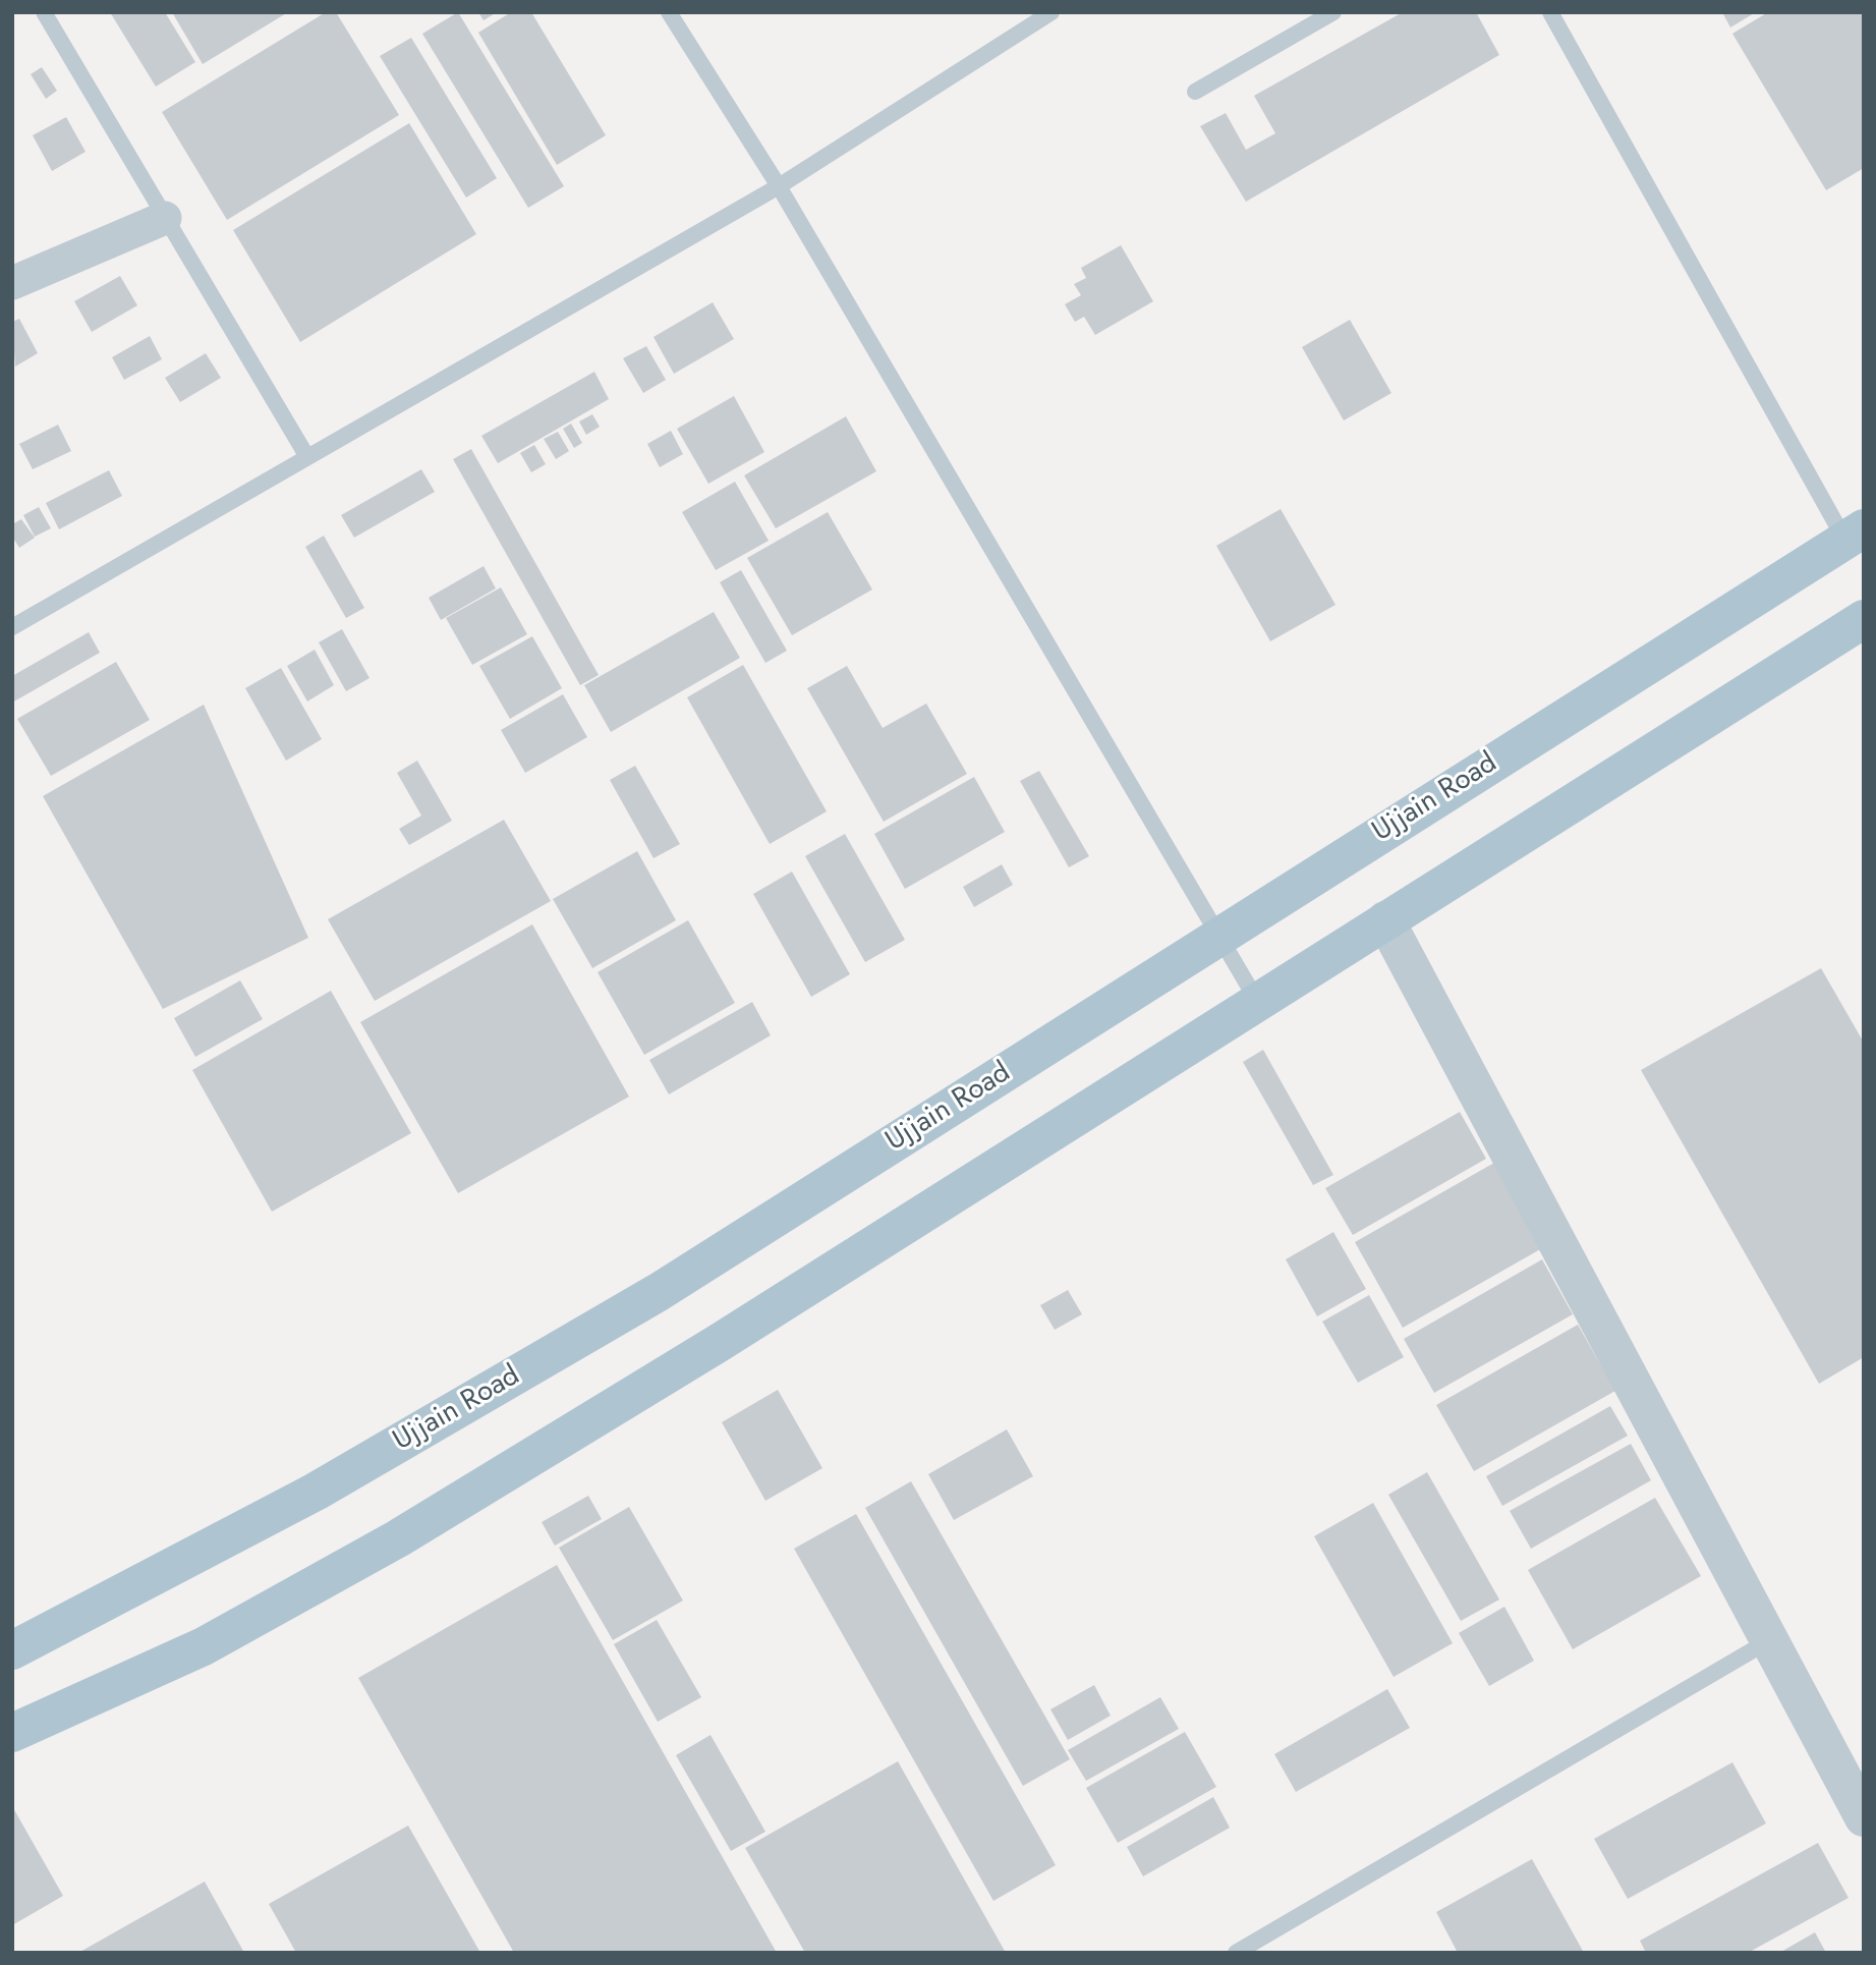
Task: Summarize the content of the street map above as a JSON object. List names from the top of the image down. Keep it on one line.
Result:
{"streets":{"main road":["Ujjain Road"]}}
